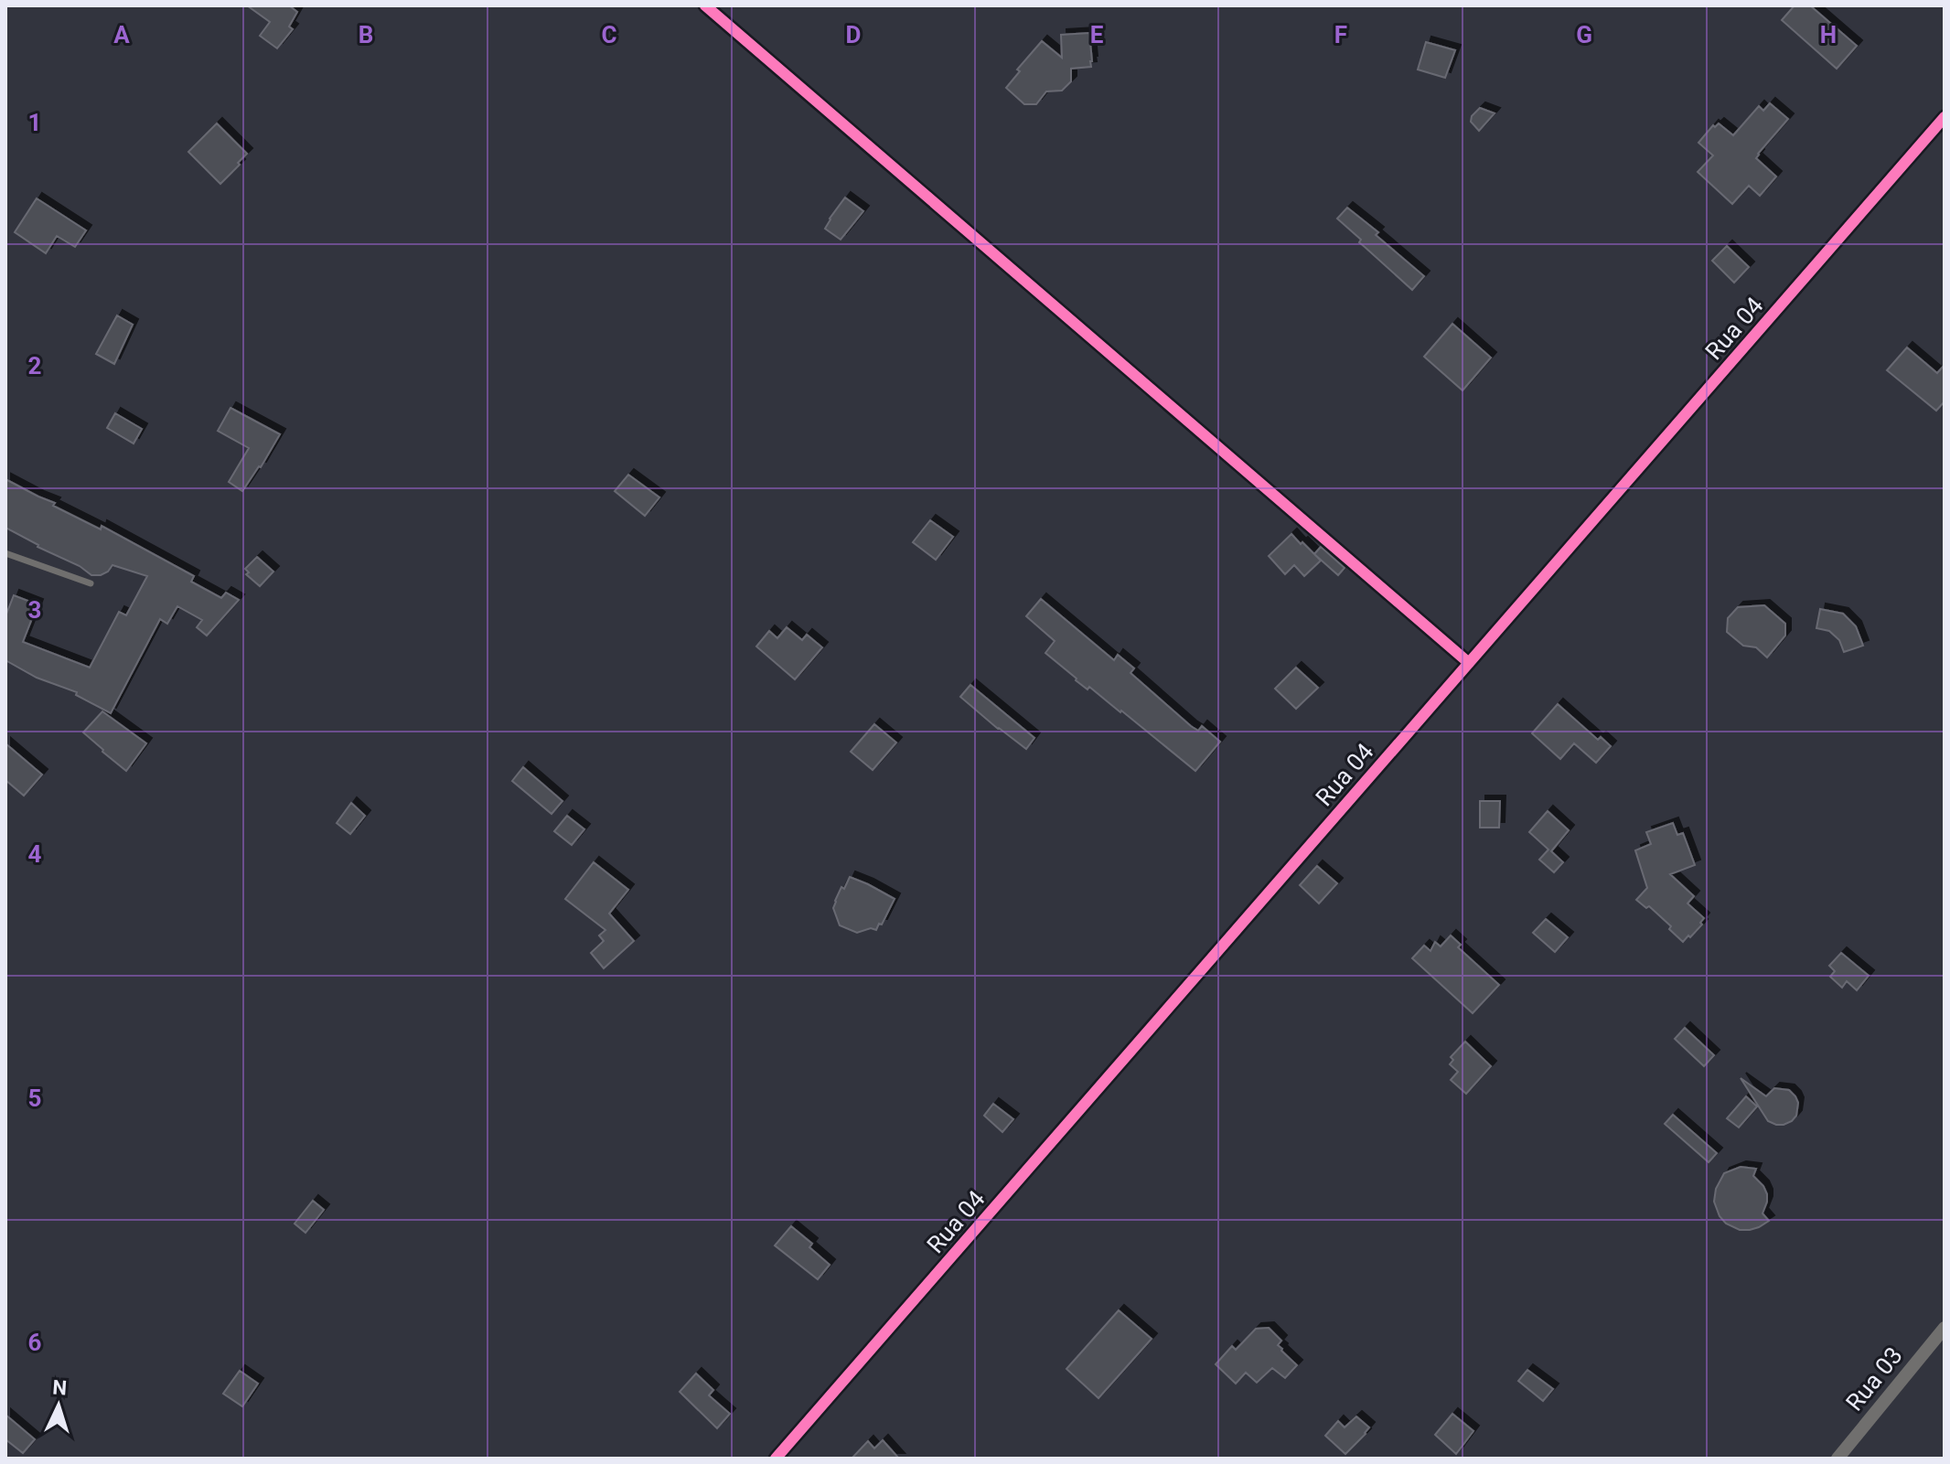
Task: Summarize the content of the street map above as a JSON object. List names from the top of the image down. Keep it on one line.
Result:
{"streets":{"street":["Rua 04","Rua 03"]},"north":"top","grid":{"columns":["A","B","C","D","E","F","G","H"],"rows":["1","2","3","4","5","6"]}}
